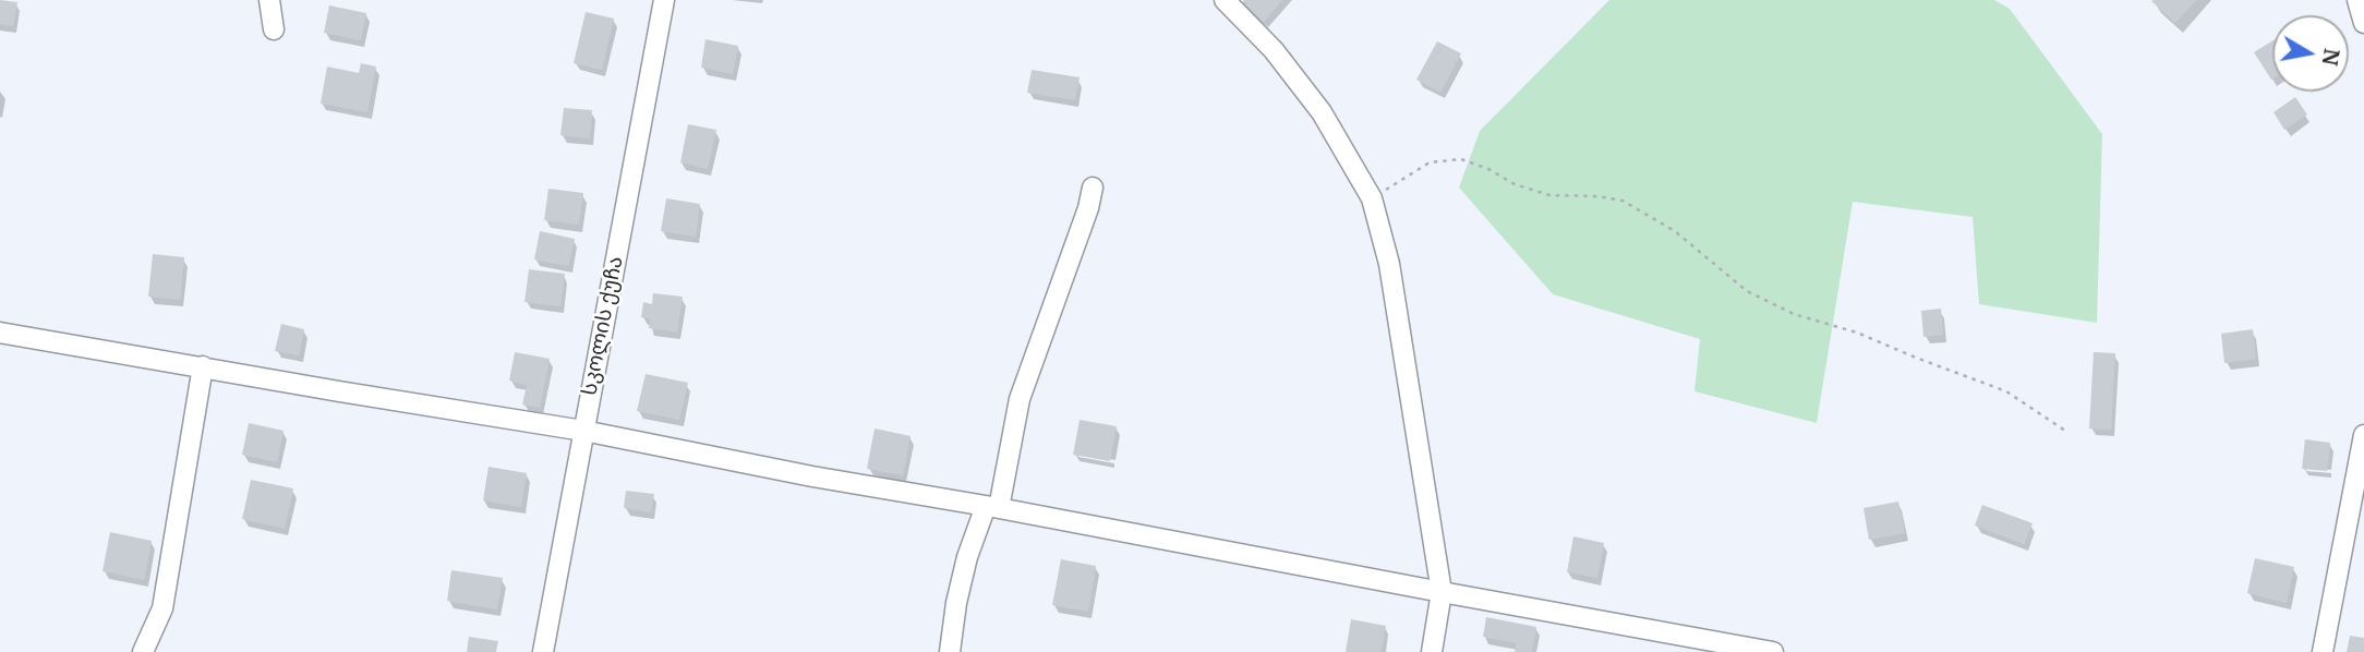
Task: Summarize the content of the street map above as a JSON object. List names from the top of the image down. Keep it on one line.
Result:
{"streets":{"street":["სკოლის ქუჩა"]},"north":"right"}
